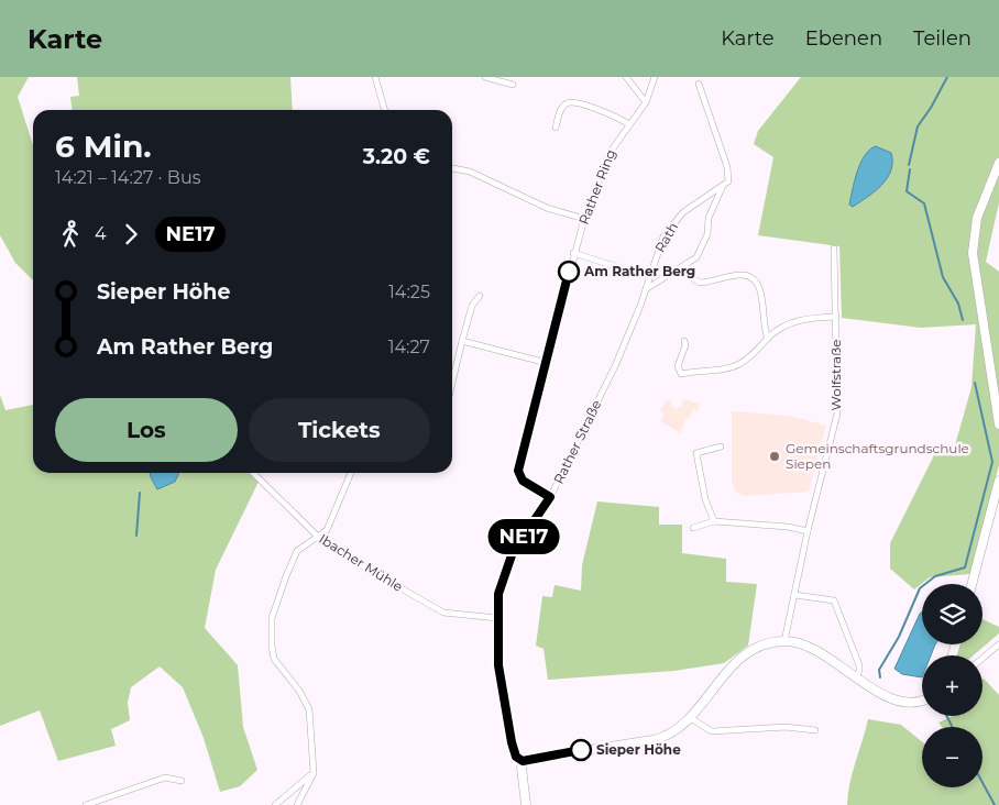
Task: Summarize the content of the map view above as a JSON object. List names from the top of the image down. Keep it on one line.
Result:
{"streets":{"street":["Rather Ring","Rath","Wolfstraße","Rather Straße","Ibacher Mühle"]},"crossings":[["Rather Ring","Rather Straße"],["Rath","Rather Straße"],["Rather Straße","Ibacher Mühle"]],"places":["Am Rather Berg","Gemeinschaftsgrundschule Siepen","Sieper Höhe"],"lines":["bus line NE17"],"page":{"header":"Karte","nav":["Karte","Ebenen","Teilen"],"on_map":"NE17","heading":["6 Min.","14:21 – 14:27 · Bus","3.20 €"],"legs":["4","NE17"],"list":[{"name":"Sieper Höhe","value":"14:25"},{"name":"Am Rather Berg","value":"14:27"}],"buttons":["Los","Tickets"],"map_buttons":["+","−"]}}
